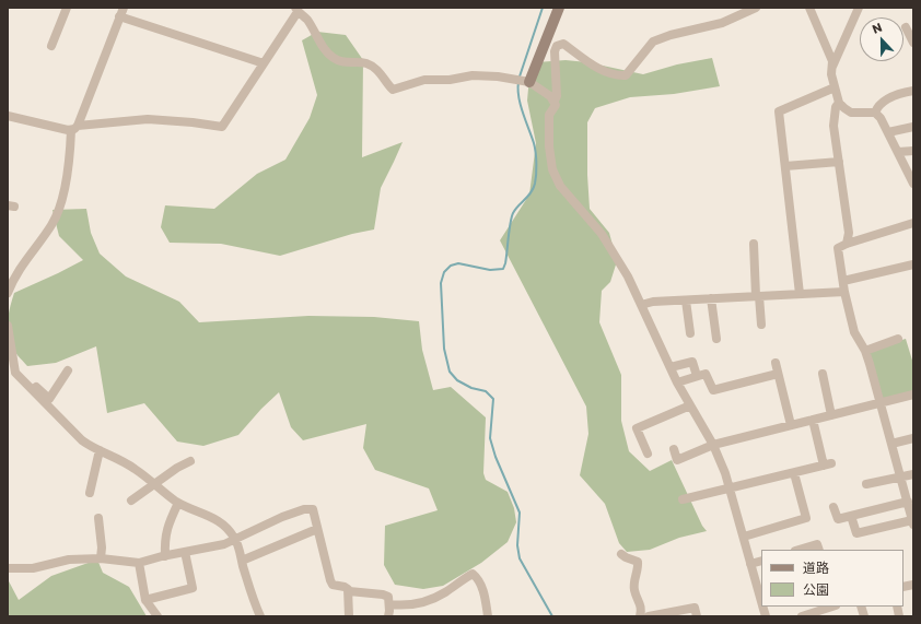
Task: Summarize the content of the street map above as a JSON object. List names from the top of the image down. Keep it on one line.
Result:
{"legend":["道路","公園"],"north":"top"}
